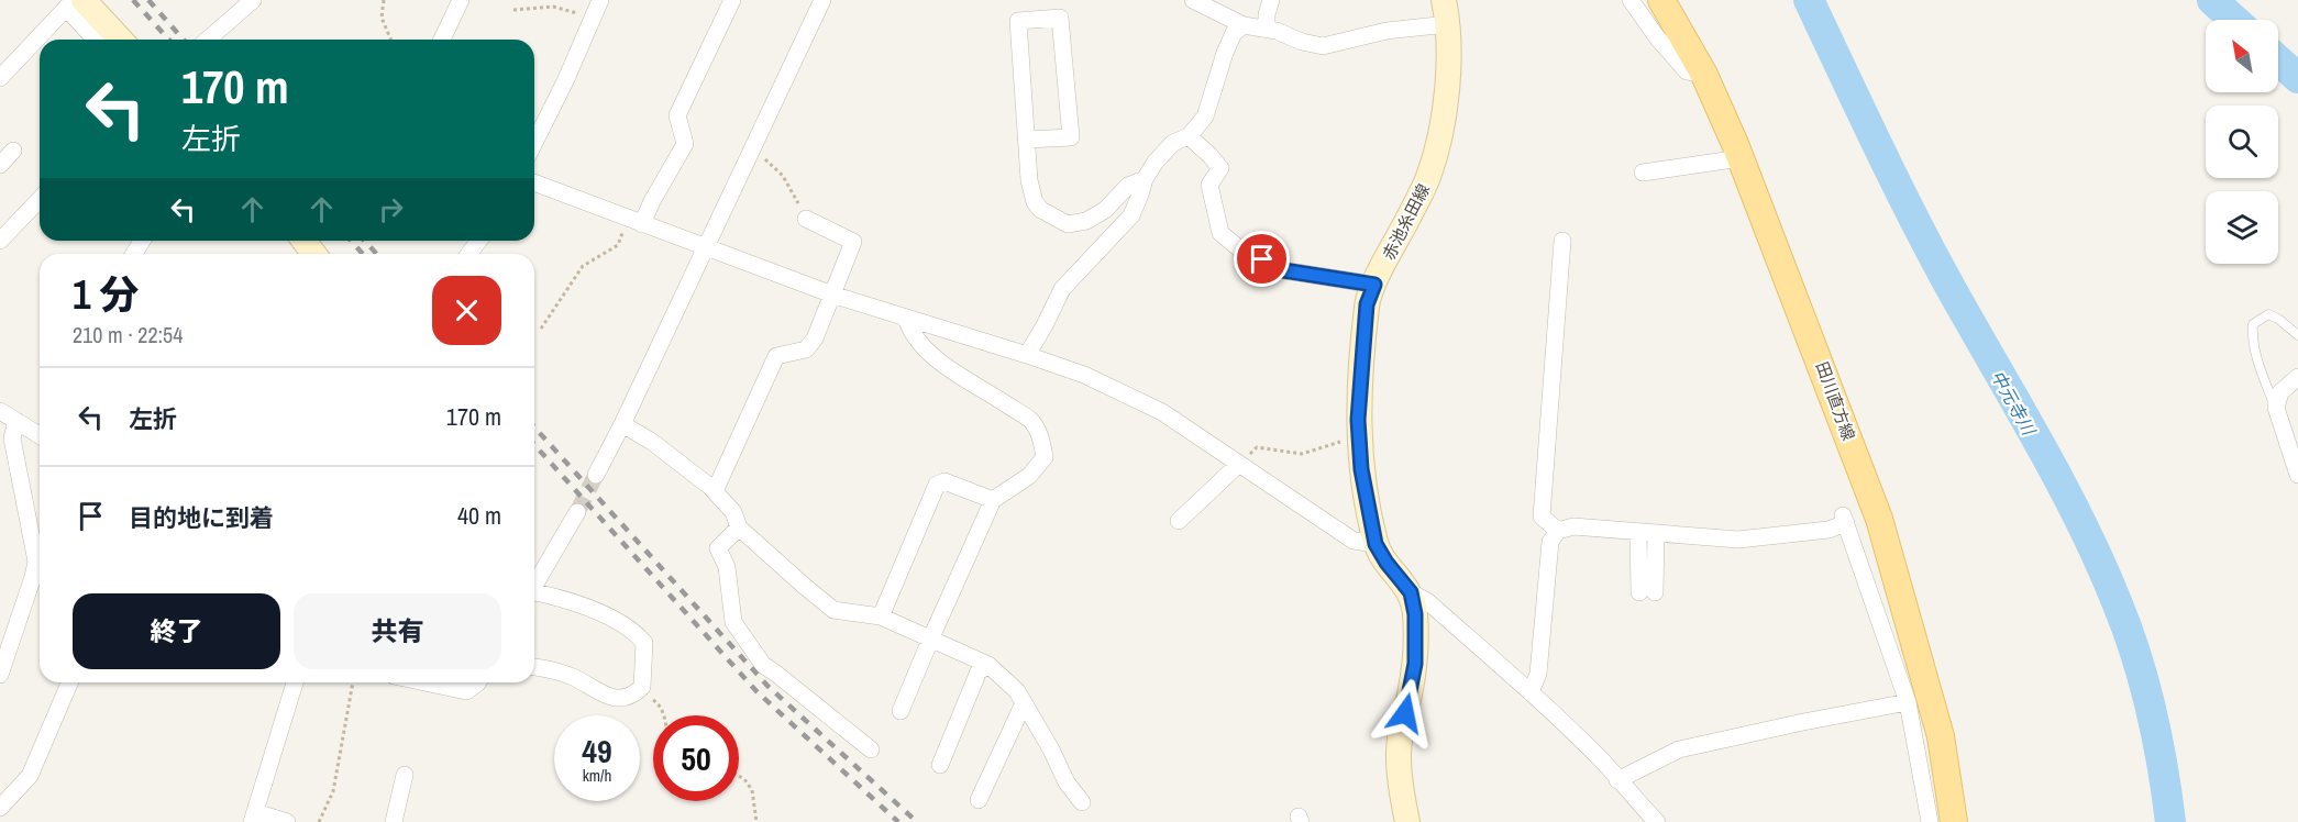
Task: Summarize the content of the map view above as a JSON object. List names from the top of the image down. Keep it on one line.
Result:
{"streets":{"main road":["赤池糸田線","田川直方線"]},"water":["中元寺川"],"north":"top left","page":{"turn":["170 m","左折"],"heading":["1 分","210 m · 22:54"],"list":[{"name":"左折","value":"170 m"},{"name":"目的地に到着","value":"40 m"}],"buttons":["終了","共有"],"speed":"49 km/h","limit":"50"}}
